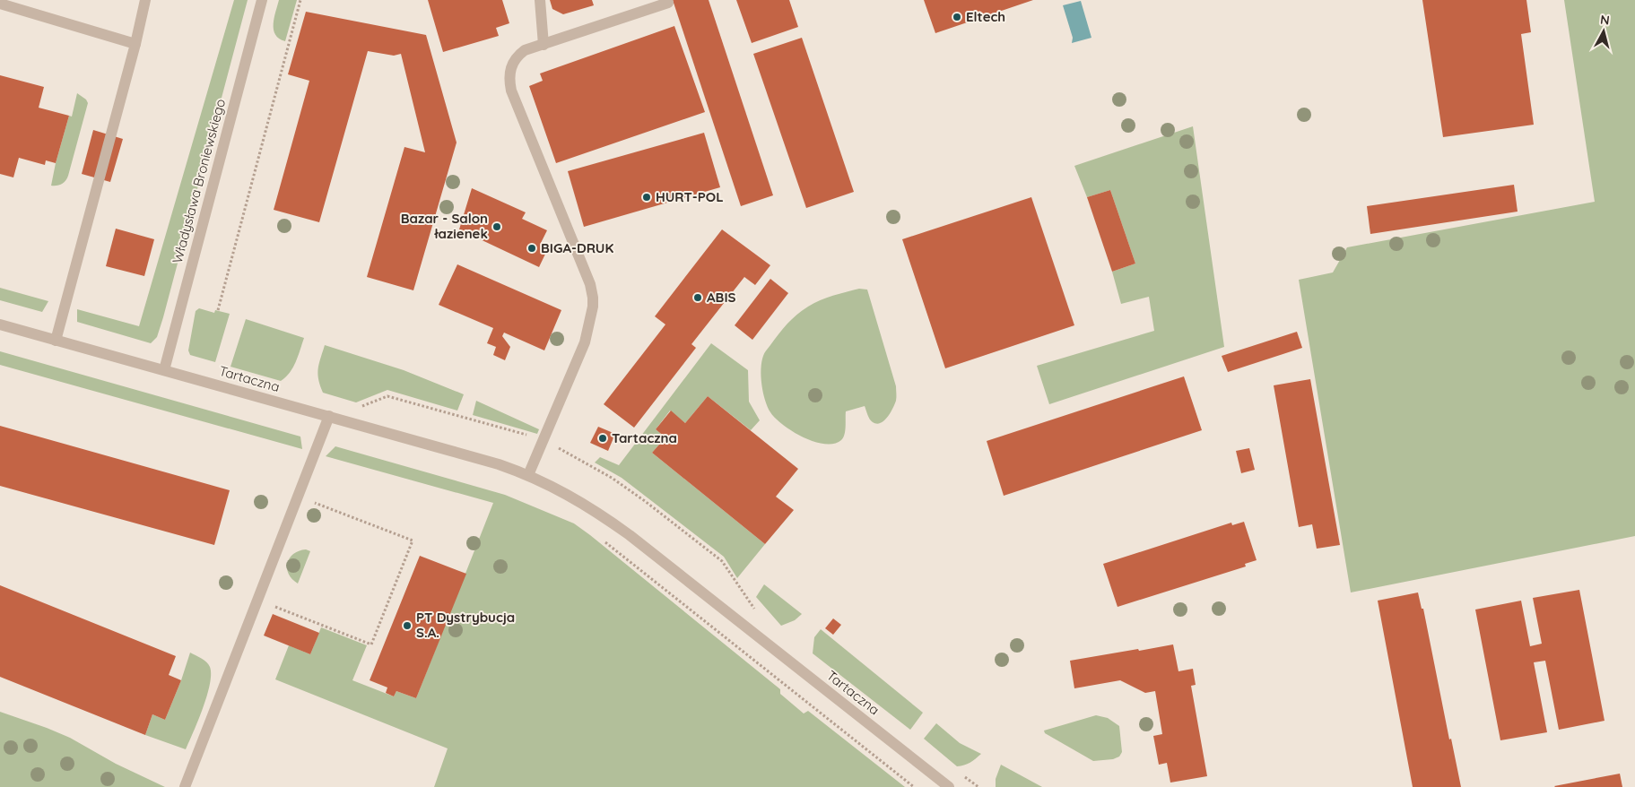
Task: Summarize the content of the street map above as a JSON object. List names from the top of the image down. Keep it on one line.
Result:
{"streets":{"street":["Władysława Broniewskiego","Tartaczna"]},"crossings":[["Władysława Broniewskiego","Tartaczna"]],"places":["Eltech","HURT-POL","Bazar - Salon łazienek","BIGA-DRUK","ABIS","Tartaczna","PT Dystrybucja S.A."],"north":"top"}
